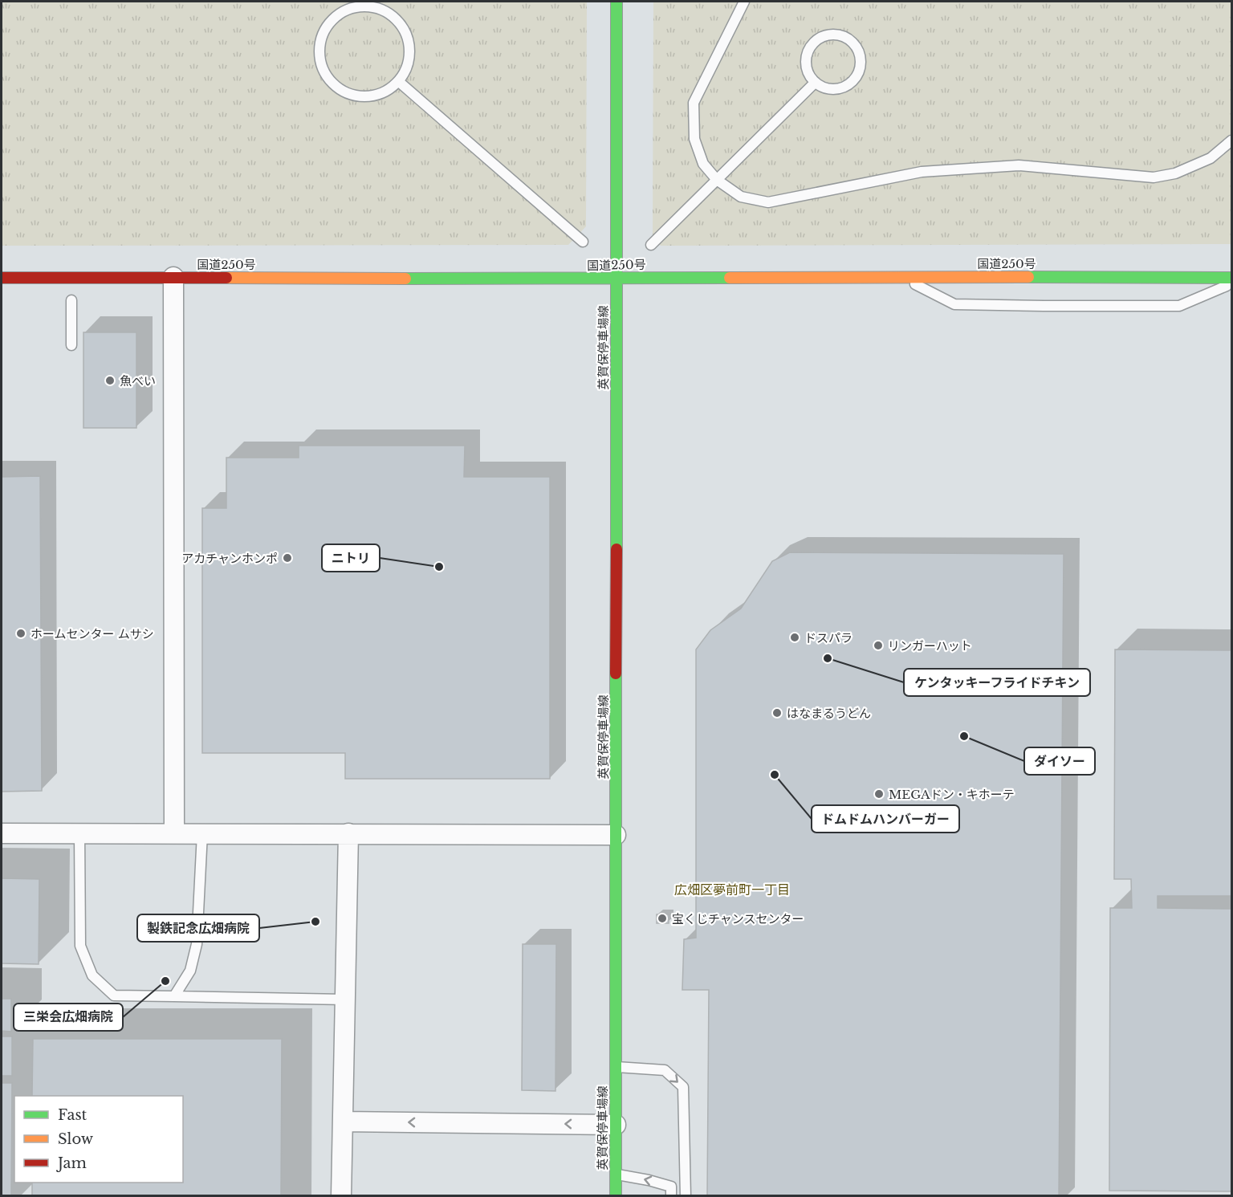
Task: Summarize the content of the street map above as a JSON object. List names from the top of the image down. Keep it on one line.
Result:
{"streets":{"main road":["国道250号","英賀保停車場線"]},"crossings":[["国道250号","英賀保停車場線"]],"districts":["広畑区夢前町一丁目"],"places":["魚べい","アカチャンホンポ","ニトリ","ホームセンター ムサシ","ドスパラ","リンガーハット","ケンタッキーフライドチキン","はなまるうどん","ダイソー","ドムドムハンバーガー","MEGAドン・キホーテ","宝くじチャンスセンター","製鉄記念広畑病院","三栄会広畑病院"],"legend":["Fast","Slow","Jam"]}
